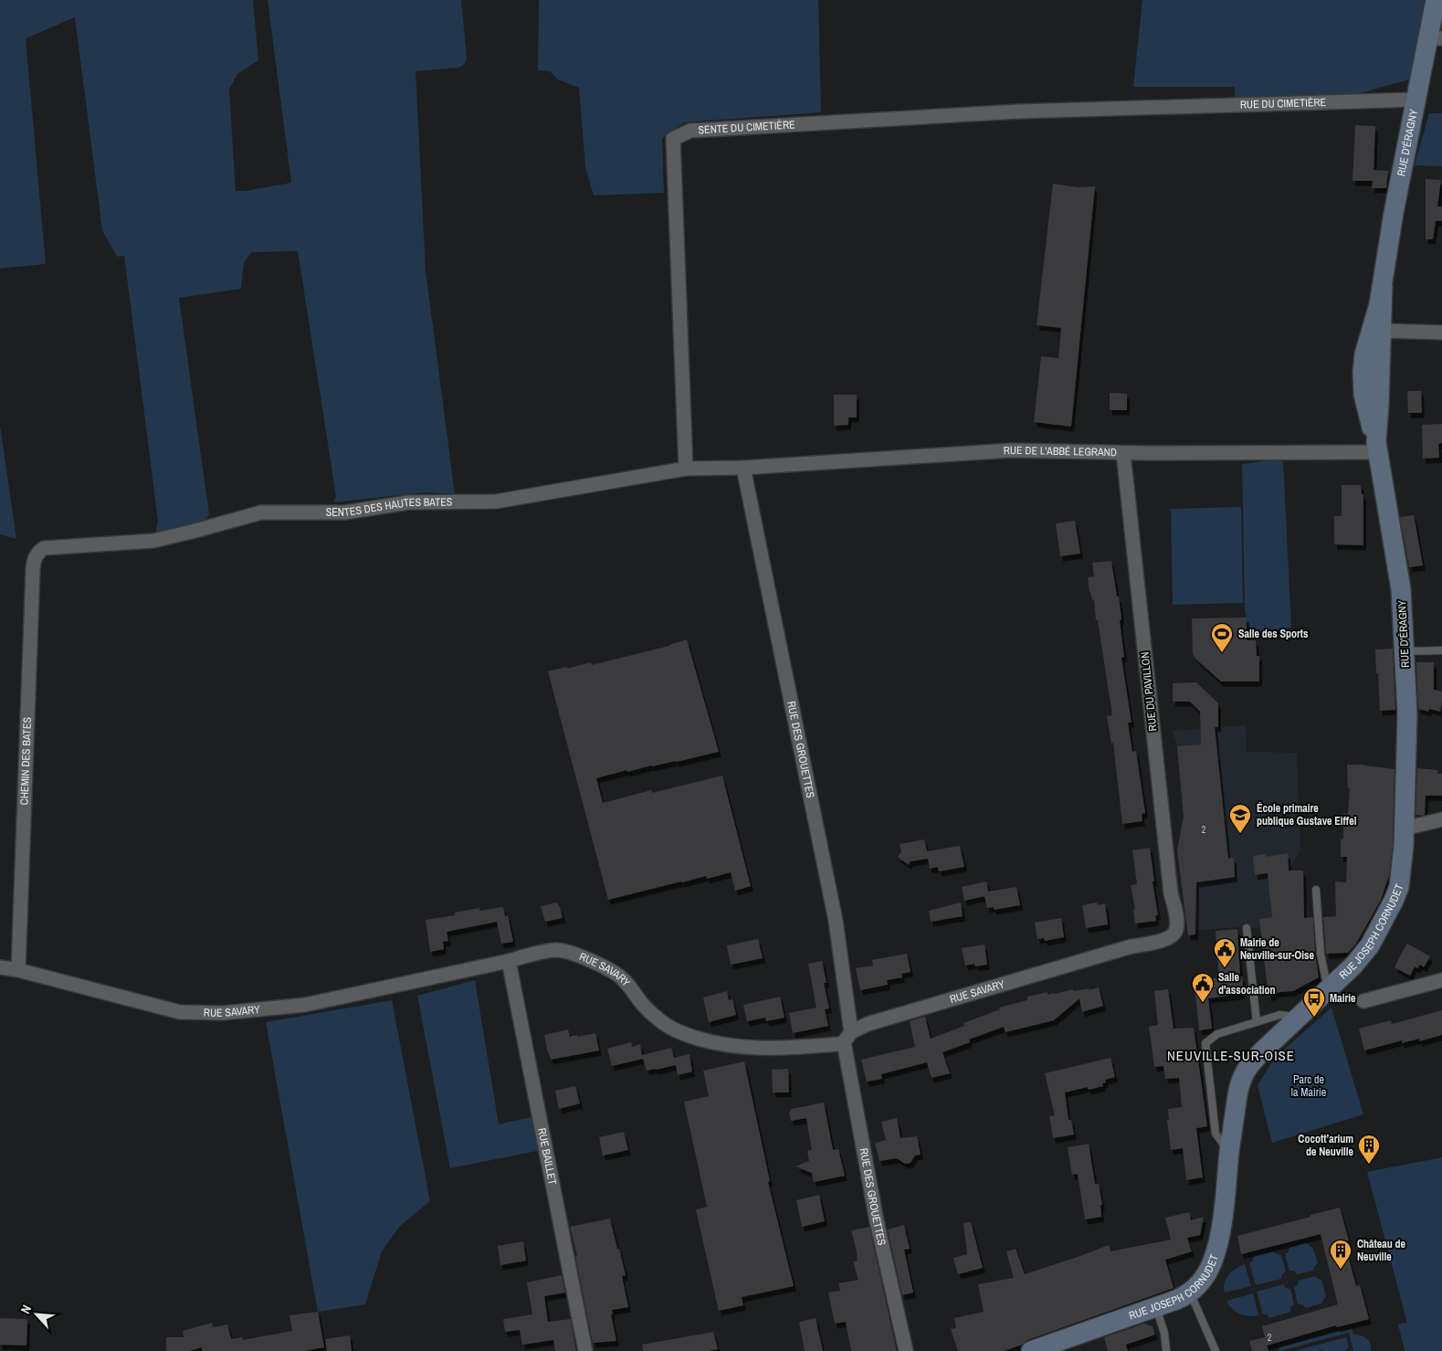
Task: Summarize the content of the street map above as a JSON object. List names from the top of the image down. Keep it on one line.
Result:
{"streets":{"street":["RUE DU CIMETIÈRE","SENTE DU CIMETIÈRE","RUE D'ÉRAGNY","RUE DE L'ABBÉ LEGRAND","SENTES DES HAUTES BATES","RUE DU PAVILLON","RUE DES GROUETTES","CHEMIN DES BATES","RUE JOSEPH CORNUDET","RUE SAVARY","RUE BAILLET"]},"crossings":[["RUE DU CIMETIÈRE","SENTE DU CIMETIÈRE"],["RUE DU CIMETIÈRE","RUE D'ÉRAGNY"],["SENTE DU CIMETIÈRE","SENTES DES HAUTES BATES"],["RUE D'ÉRAGNY","RUE DE L'ABBÉ LEGRAND"],["RUE D'ÉRAGNY","RUE JOSEPH CORNUDET"],["RUE DE L'ABBÉ LEGRAND","SENTES DES HAUTES BATES"],["RUE DE L'ABBÉ LEGRAND","RUE DU PAVILLON"],["RUE DE L'ABBÉ LEGRAND","RUE DES GROUETTES"],["SENTES DES HAUTES BATES","RUE DES GROUETTES"],["SENTES DES HAUTES BATES","CHEMIN DES BATES"],["RUE DU PAVILLON","RUE SAVARY"],["RUE DES GROUETTES","RUE SAVARY"],["CHEMIN DES BATES","RUE SAVARY"],["RUE SAVARY","RUE BAILLET"]],"districts":["NEUVILLE-SUR-OISE"],"parks":["Parc de la Mairie"],"places":{"sports":["Salle des Sports"],"school or university":["École primaire publique Gustave Eiffel"],"public building":["Mairie de Neuville-sur-Oise","Salle d'association"],"bus stop":["Mairie"],"building":["Cocott’arium de Neuville","Château de Neuville"]},"house_numbers":["2","2"],"north":"top left"}
